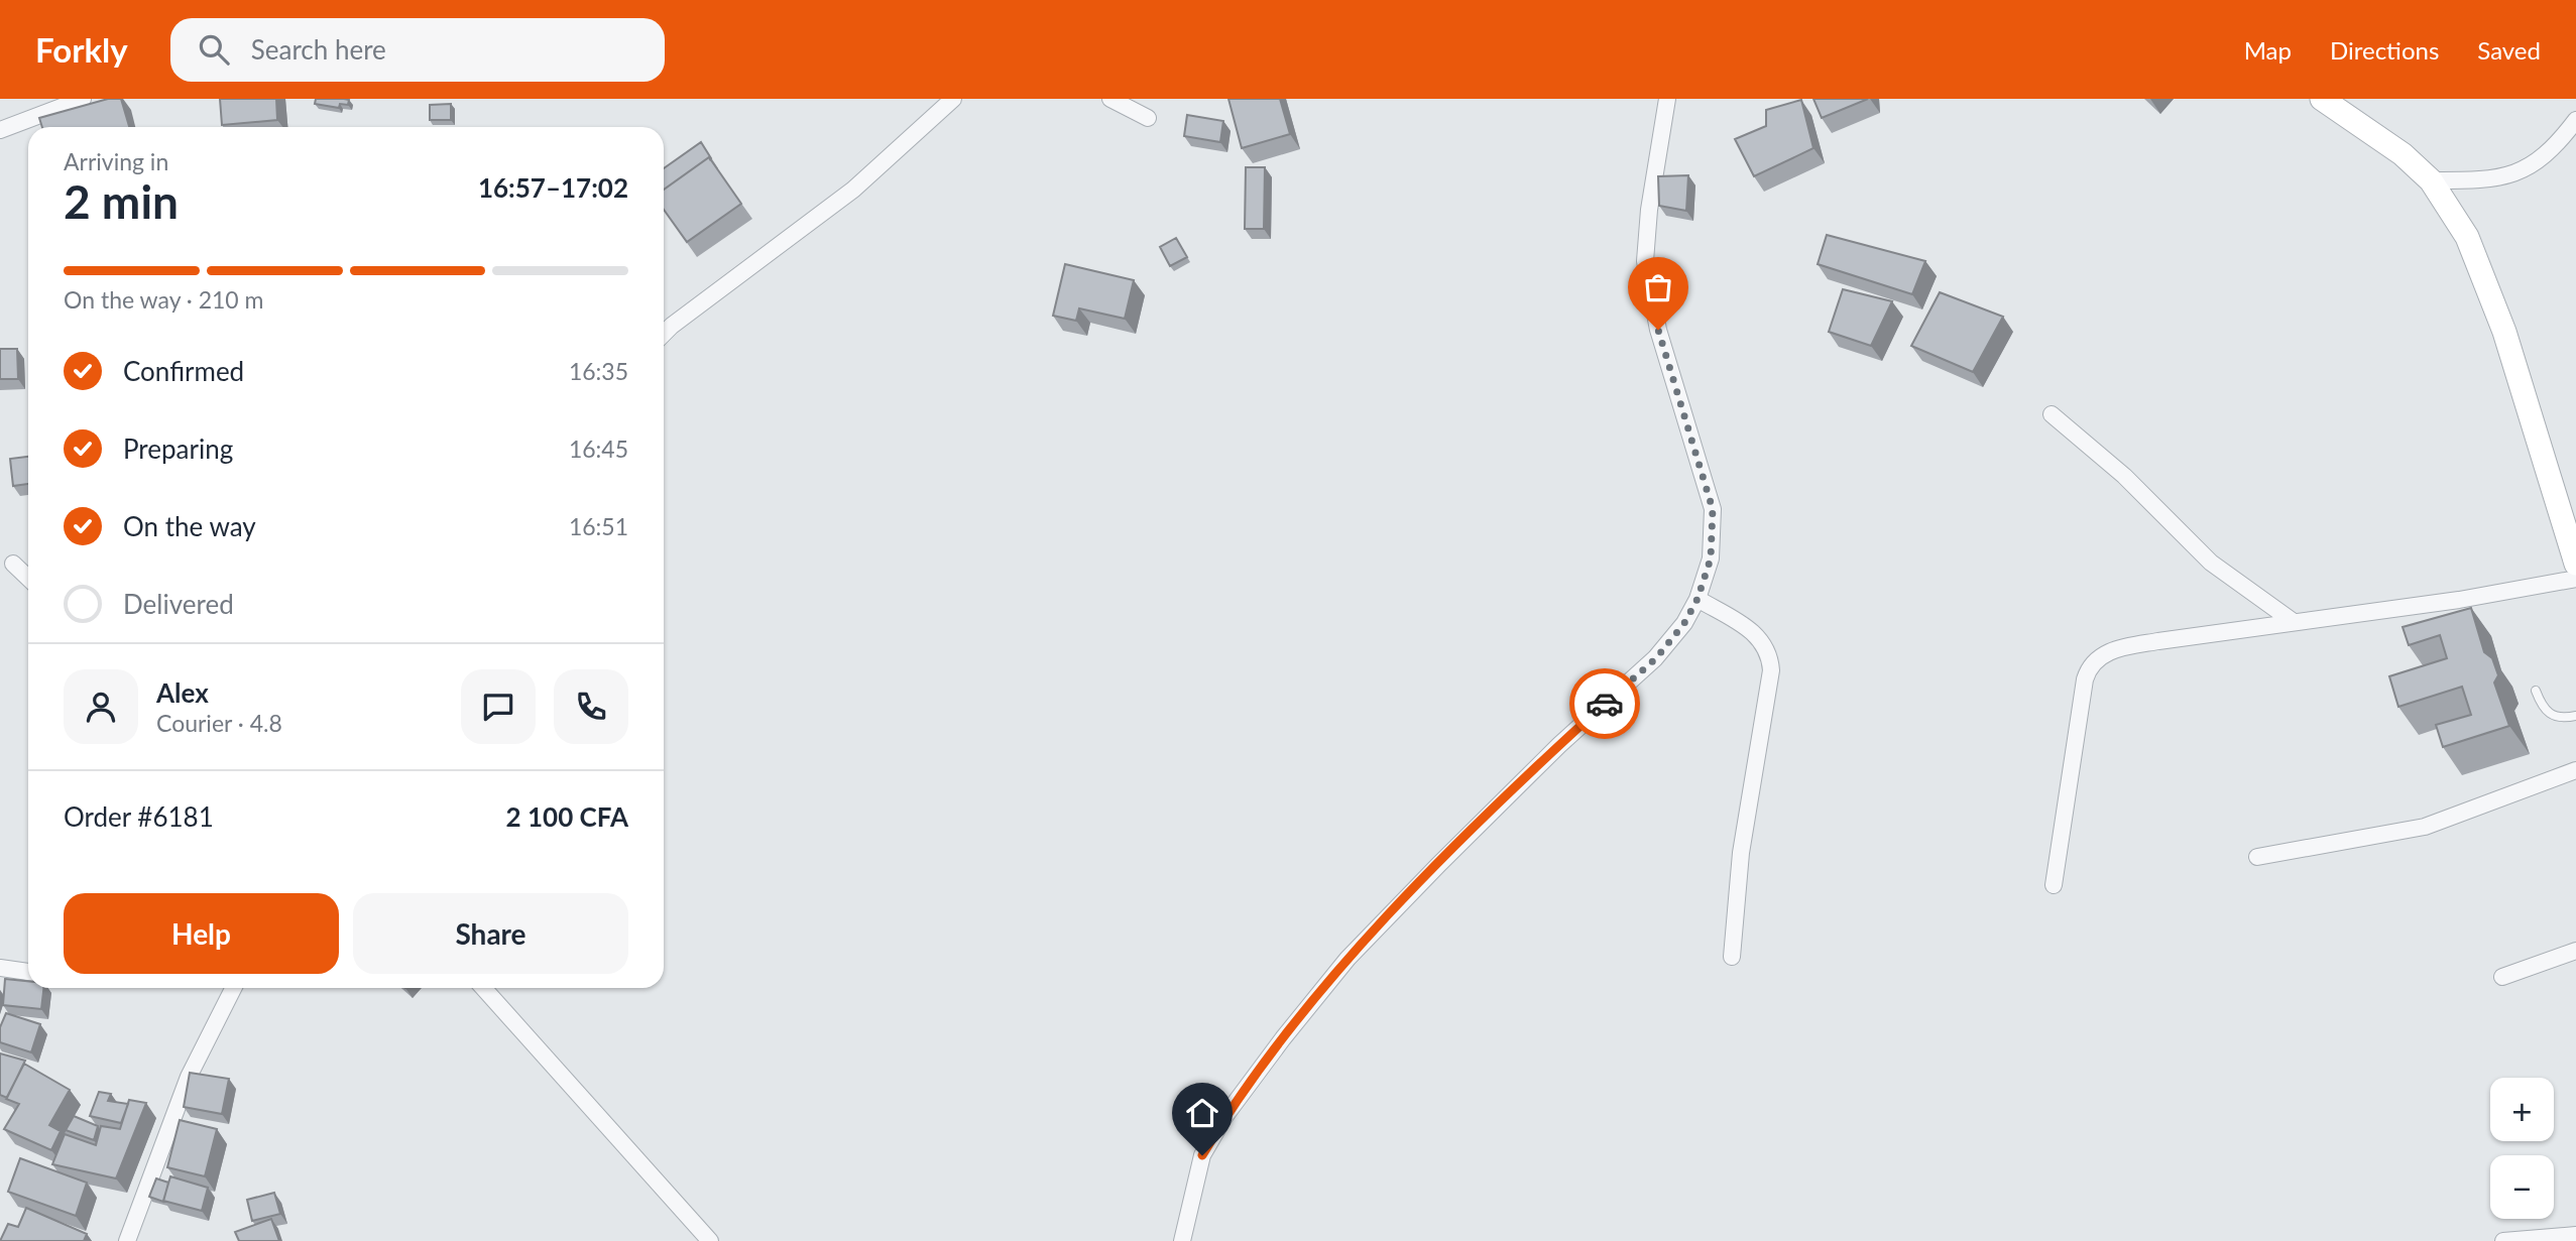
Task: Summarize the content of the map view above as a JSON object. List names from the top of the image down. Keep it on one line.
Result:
{"page":{"header":"Forkly","search":"Search here","nav":["Map","Directions","Saved"],"heading":["2 min","Arriving in","16:57–17:02"],"panel":["Alex","Courier · 4.8","Order #6181","2 100 CFA"],"bar":"On the way · 210 m","list":[["Confirmed","16:35"],["Preparing","16:45"],["On the way","16:51"],"Delivered"],"buttons":["Help","Share"],"map_buttons":["+","−"]}}
